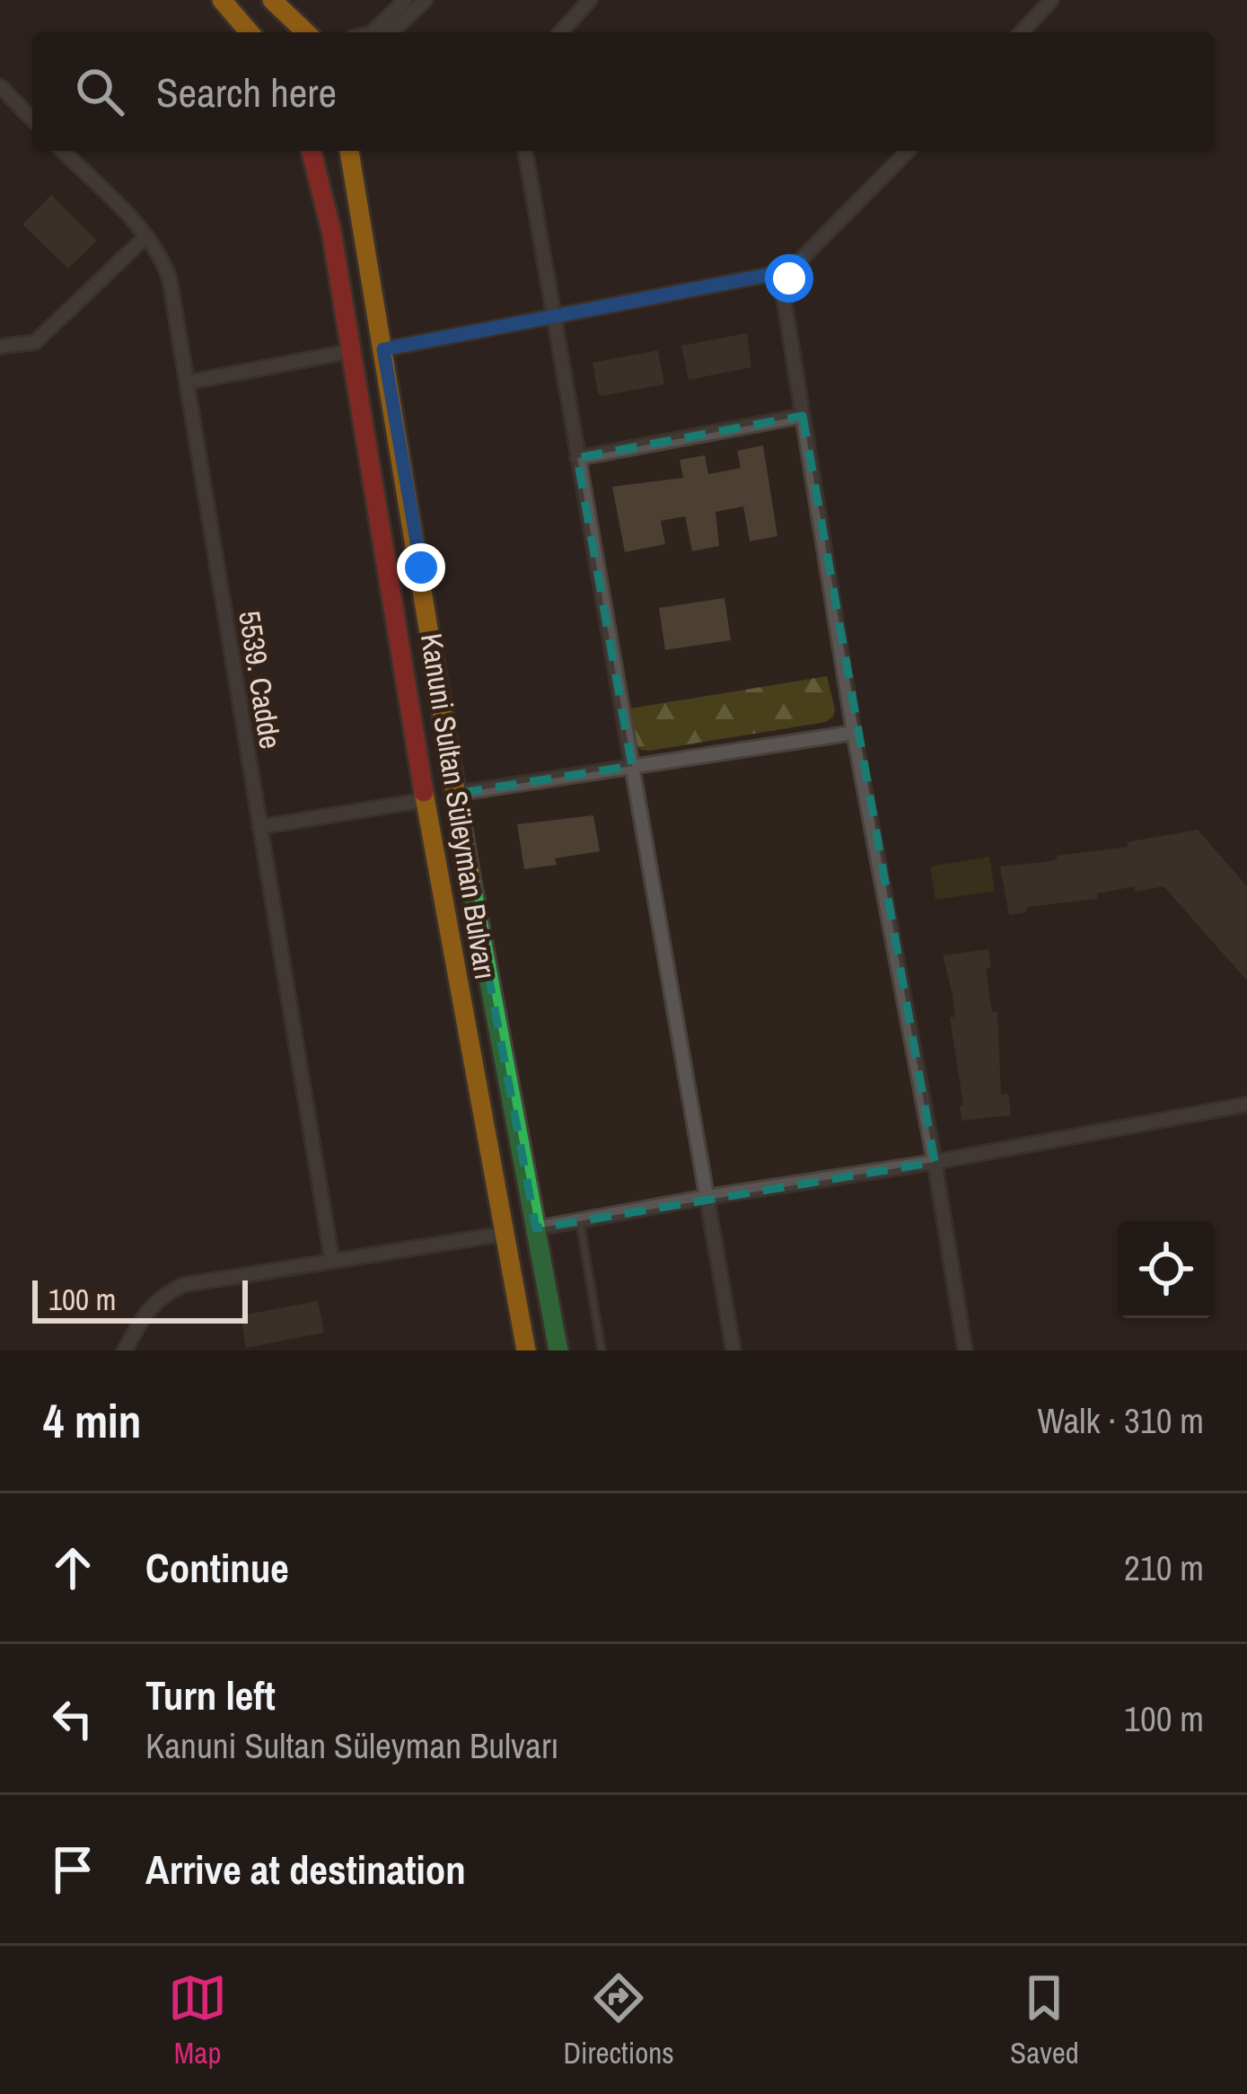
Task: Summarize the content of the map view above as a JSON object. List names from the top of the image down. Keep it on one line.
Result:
{"streets":{"main road":["Kanuni Sultan Süleyman Bulvarı"],"street":["5539. Cadde"]},"scale_bar":"100 m","page":{"search":"Search here","scale":"100 m","heading":["4 min","Walk · 310 m"],"list":[["Continue","210 m"],["Turn left","Kanuni Sultan Süleyman Bulvarı","100 m"],"Arrive at destination"],"nav":["Map","Directions","Saved"]}}
